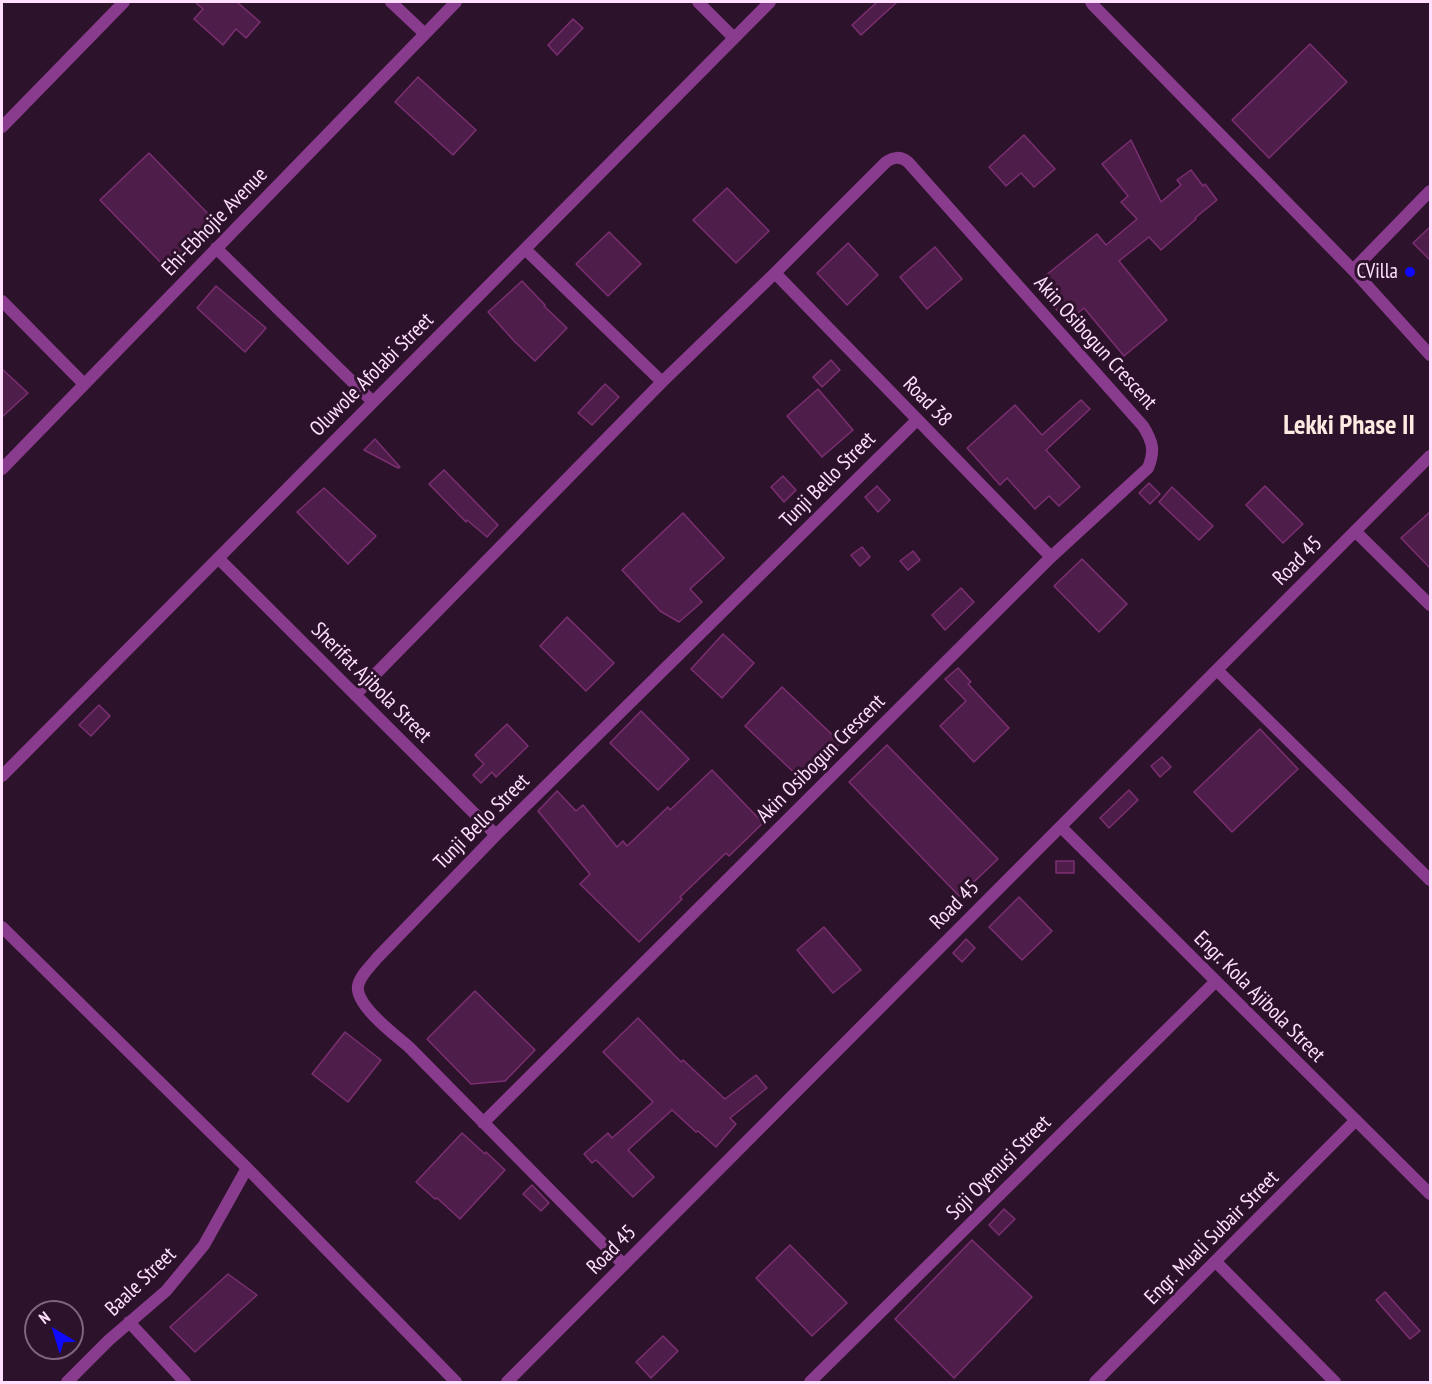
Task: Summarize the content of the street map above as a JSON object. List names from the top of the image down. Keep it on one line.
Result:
{"streets":{"street":["Ehi-Ebhojie Avenue","Akin Osibogun Crescent","Oluwole Afolabi Street","Road 38","Tunji Bello Street","Road 45","Sherifat Ajibola Street","Engr. Kola Ajibola Street","Soji Oyenusi Street","Engr. Muali Subair Street","Baale Street"]},"crossings":[["Akin Osibogun Crescent","Road 38"],["Akin Osibogun Crescent","Tunji Bello Street"],["Akin Osibogun Crescent","Sherifat Ajibola Street"],["Oluwole Afolabi Street","Sherifat Ajibola Street"],["Road 38","Tunji Bello Street"],["Tunji Bello Street","Road 45"],["Tunji Bello Street","Sherifat Ajibola Street"],["Road 45","Engr. Kola Ajibola Street"],["Engr. Kola Ajibola Street","Soji Oyenusi Street"],["Engr. Kola Ajibola Street","Engr. Muali Subair Street"]],"districts":["Lekki Phase II"],"places":["CVilla"],"north":"top left"}
